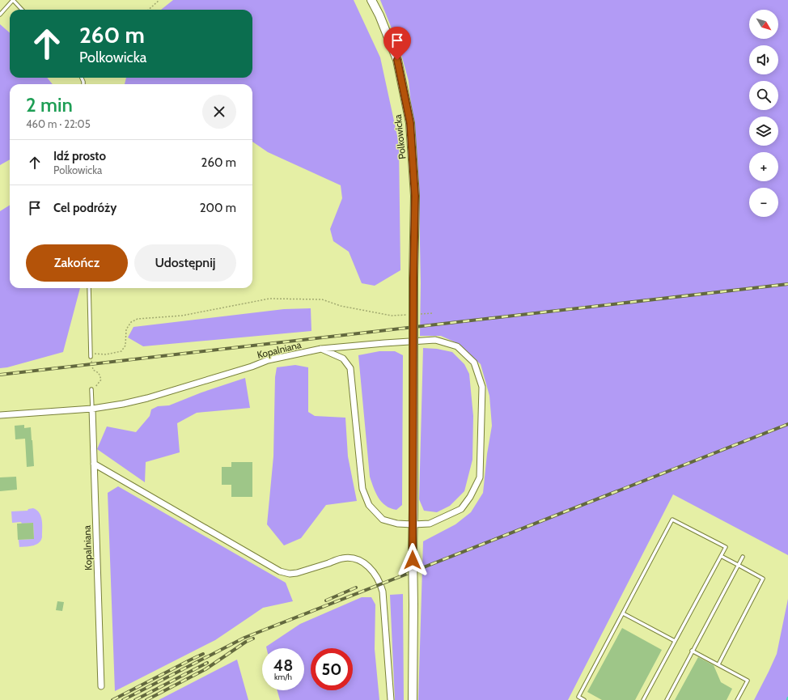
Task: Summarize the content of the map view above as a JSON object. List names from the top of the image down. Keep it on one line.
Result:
{"streets":{"main road":["Polkowicka"],"street":["Kopalniana"]},"crossings":[["Polkowicka","Kopalniana"]],"north":"bottom right","page":{"map_buttons":["+","−"],"turn":["260 m","Polkowicka"],"heading":["2 min","460 m · 22:05"],"list":[{"name":"Idź prosto","note":"Polkowicka","value":"260 m"},{"name":"Cel podróży","value":"200 m"}],"buttons":["Zakończ","Udostępnij"],"speed":"48 km/h","limit":"50"}}
